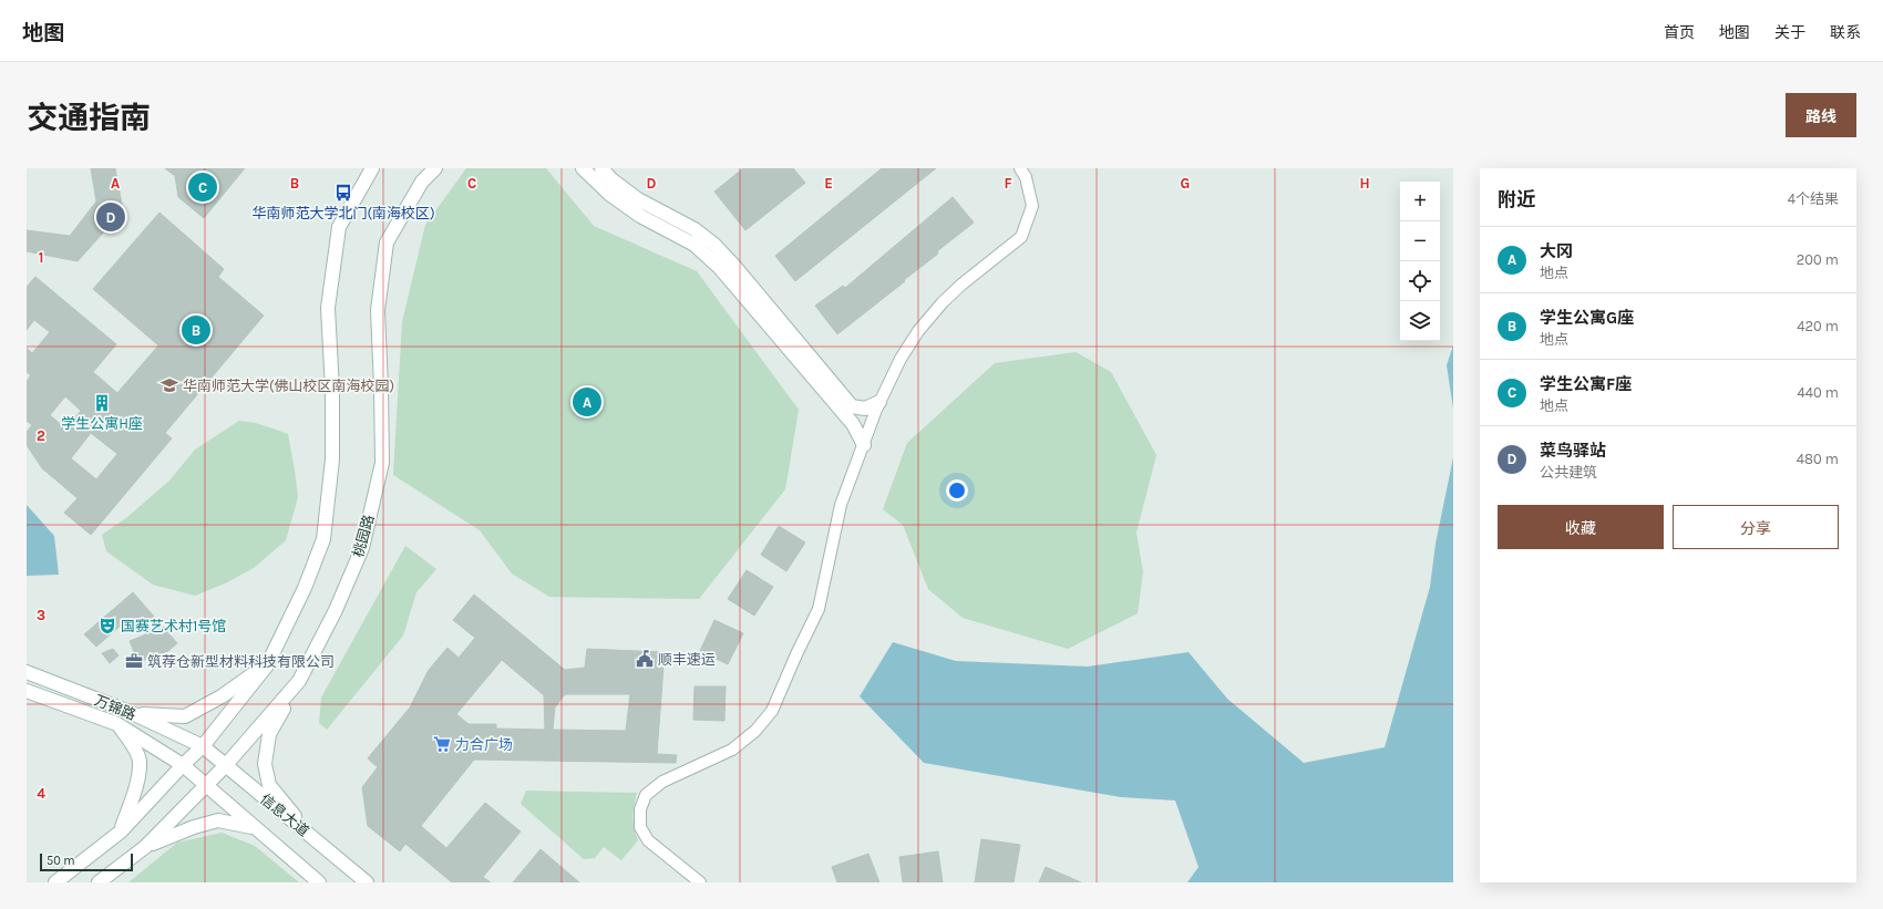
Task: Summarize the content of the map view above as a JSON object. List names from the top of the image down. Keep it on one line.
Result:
{"streets":{"main road":["桃园路","万锦路","信息大道"]},"crossings":[["桃园路","信息大道"],["万锦路","信息大道"]],"places":{"bus stop":["华南师范大学北门(南海校区)"],"school or university":["华南师范大学(佛山校区南海校园)"],"building":["学生公寓H座"],"theatre":["国赛艺术村1号馆"],"public building":["顺丰速运"],"office":["筑荐仓新型材料科技有限公司"],"supermarket":["力合广场"]},"scale_bar":"50 m","page":{"header":"地图","nav":["首页","地图","关于","联系"],"title":"交通指南","buttons":["路线",["收藏","分享"]],"heading":["附近","4个结果"],"pins":["C","D","B","A"],"map_buttons":["+","−"],"list":[{"mark":"A","name":"大冈","note":"地点","value":"200 m"},{"mark":"B","name":"学生公寓G座","note":"地点","value":"420 m"},{"mark":"C","name":"学生公寓F座","note":"地点","value":"440 m"},{"mark":"D","name":"菜鸟驿站","note":"公共建筑","value":"480 m"}],"scale":"50 m"},"grid":{"columns":["A","B","C","D","E","F","G","H"],"rows":["1","2","3","4"]}}
